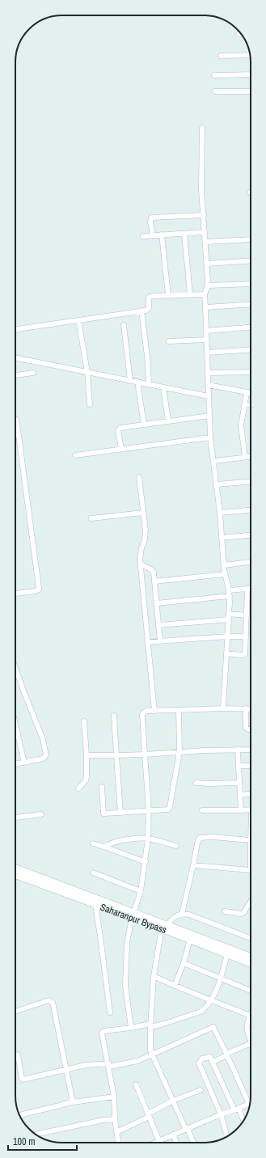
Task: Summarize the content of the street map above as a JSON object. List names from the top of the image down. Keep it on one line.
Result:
{"streets":{"main road":["Saharanpur Bypass"]},"scale_bar":"100 m"}
